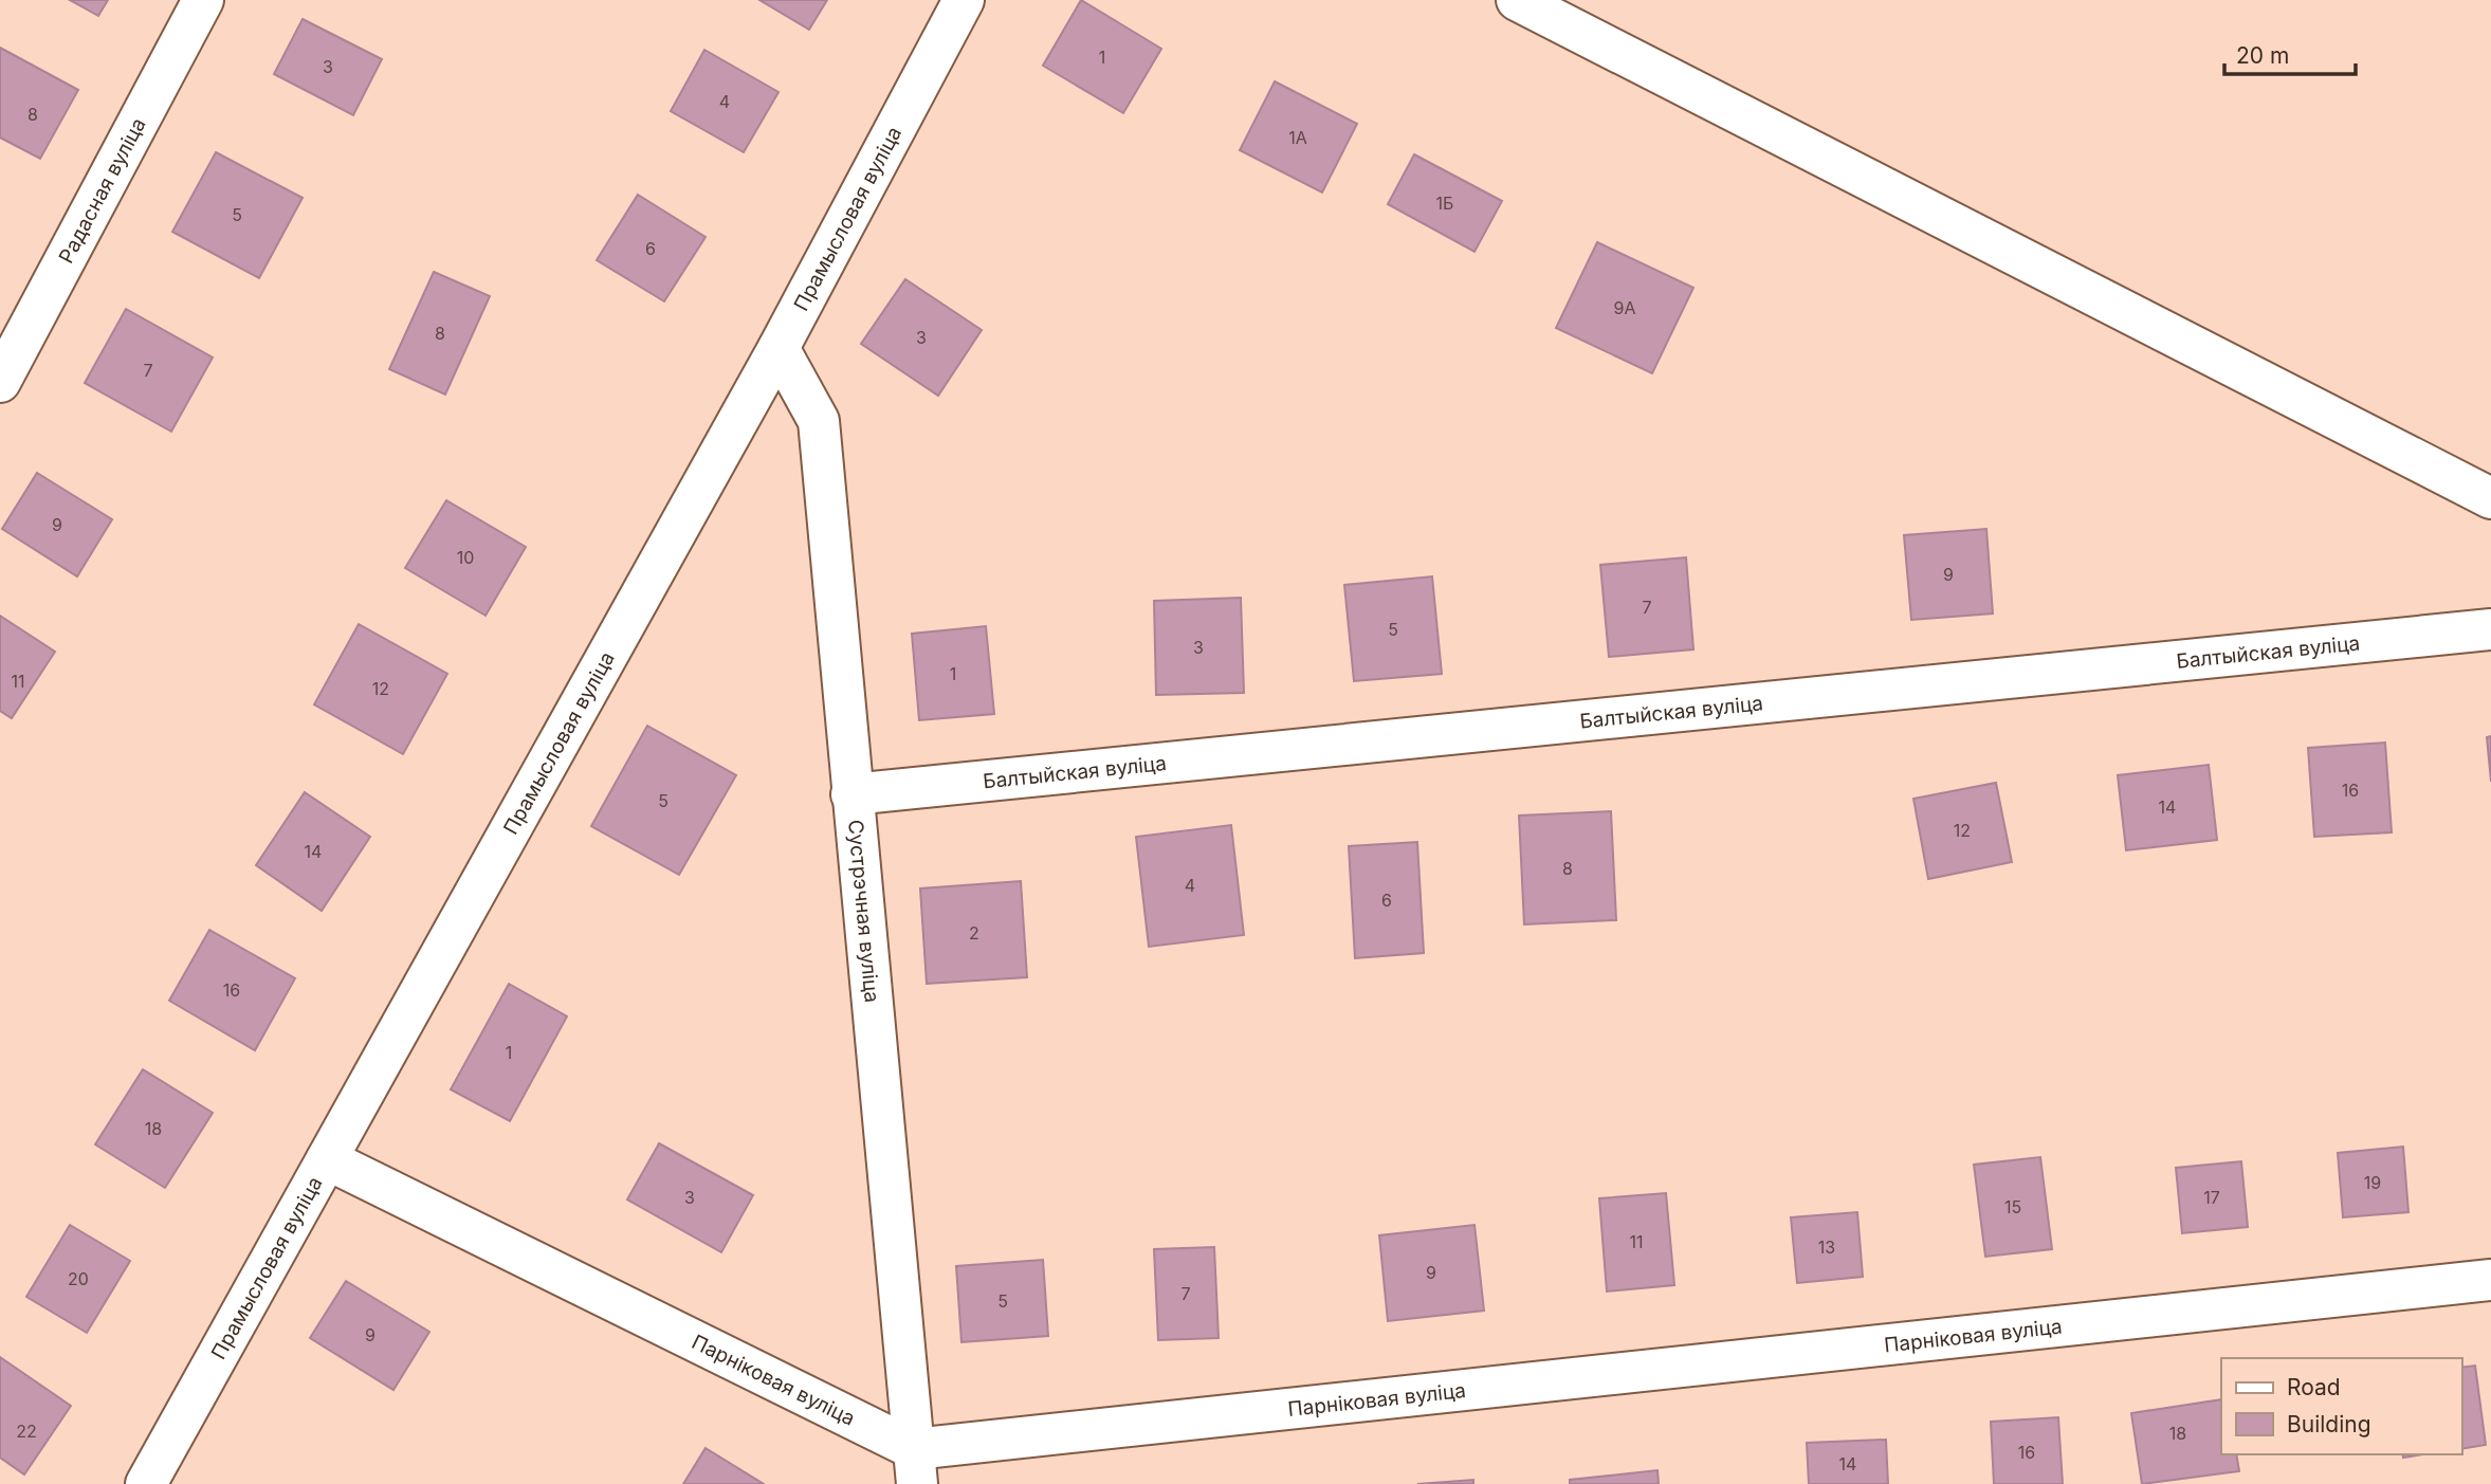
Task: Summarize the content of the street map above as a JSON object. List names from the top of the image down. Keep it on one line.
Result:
{"streets":{"street":["Радасная вуліца","Прамысловая вуліца","Балтыйская вуліца","Сустрэчная вуліца","Парніковая вуліца"]},"crossings":[["Прамысловая вуліца","Сустрэчная вуліца"],["Прамысловая вуліца","Парніковая вуліца"],["Балтыйская вуліца","Сустрэчная вуліца"],["Сустрэчная вуліца","Парніковая вуліца"]],"house_numbers":["1","3","4","8","1А","1Б","5","6","9А","8","3","7","9","10","9","7","5","3","1","11","12","16","5","14","12","14","8","4","6","2","16","1","18","19","3","17","15","11","13","9","20","7","5","9","22","18","16","14"],"legend":["Road","Building"],"scale_bar":"20 m"}
